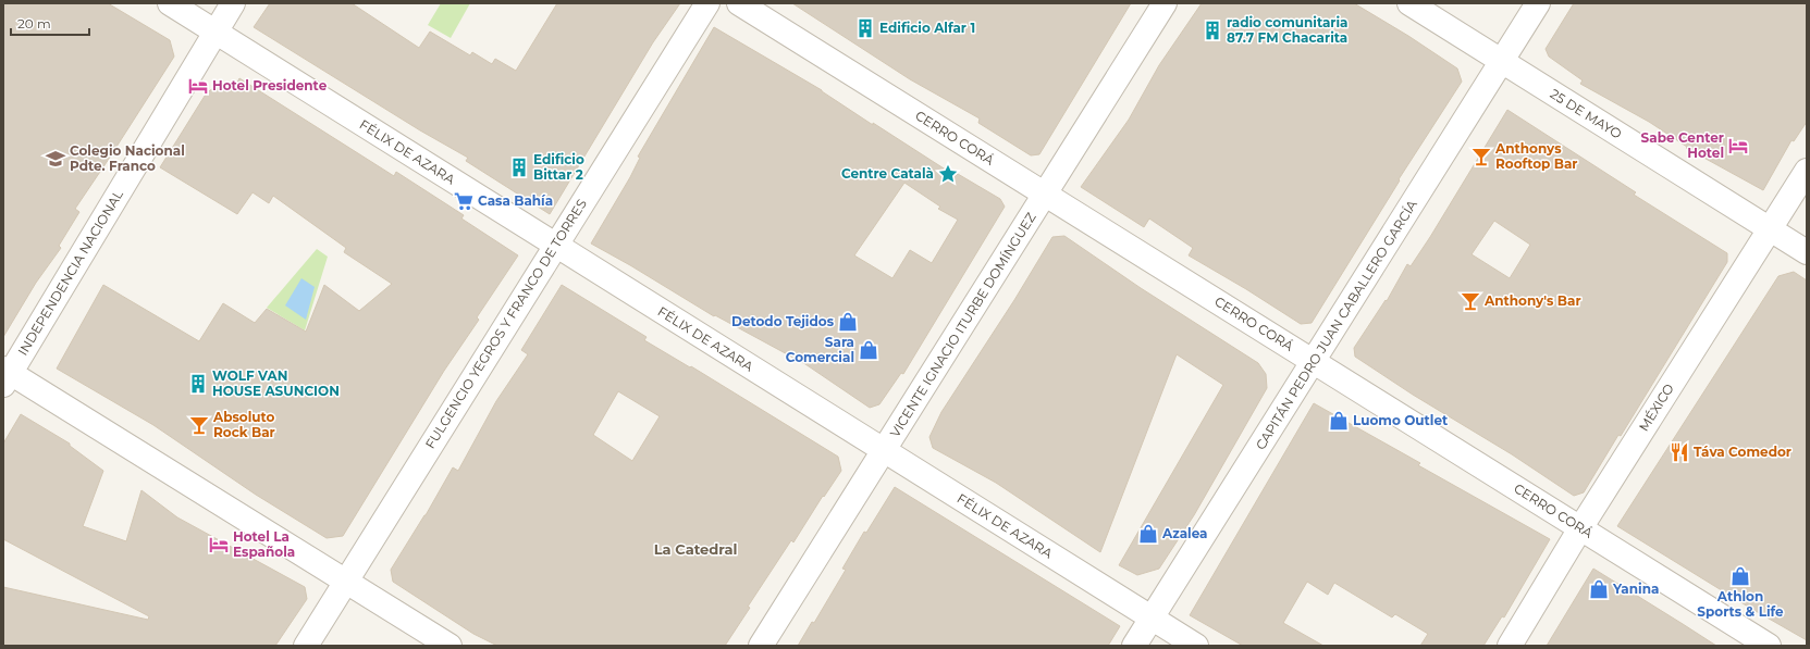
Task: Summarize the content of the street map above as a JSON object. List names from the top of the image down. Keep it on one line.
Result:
{"streets":{"street":["25 DE MAYO","CERRO CORÁ","FÉLIX DE AZARA","INDEPENDENCIA NACIONAL","FULGENCIO YEGROS Y FRANCO DE TORRES","VICENTE IGNACIO ITURBE DOMÍNGUEZ","CAPITÁN PEDRO JUAN CABALLERO GARCÍA","MÉXICO"]},"crossings":[["25 DE MAYO","CAPITÁN PEDRO JUAN CABALLERO GARCÍA"],["25 DE MAYO","MÉXICO"],["CERRO CORÁ","VICENTE IGNACIO ITURBE DOMÍNGUEZ"],["CERRO CORÁ","CAPITÁN PEDRO JUAN CABALLERO GARCÍA"],["CERRO CORÁ","MÉXICO"],["FÉLIX DE AZARA","INDEPENDENCIA NACIONAL"],["FÉLIX DE AZARA","FULGENCIO YEGROS Y FRANCO DE TORRES"],["FÉLIX DE AZARA","VICENTE IGNACIO ITURBE DOMÍNGUEZ"],["FÉLIX DE AZARA","CAPITÁN PEDRO JUAN CABALLERO GARCÍA"]],"districts":["La Catedral"],"places":{"building":["Edificio Alfar 1","radio comunitaria 87.7 FM Chacarita","Edificio Bittar 2","WOLF VAN HOUSE ASUNCION"],"hotel":["Hotel Presidente","Sabe Center Hotel","Hotel La Española"],"bar":["Anthonys Rooftop Bar","Anthony's Bar","Absoluto Rock Bar"],"school or university":["Colegio Nacional Pdte. Franco"],"place":["Centre Català"],"supermarket":["Casa Bahía"],"shop":["Detodo Tejidos","Sara Comercial","Luomo Outlet","Azalea","Athlon Sports & Life","Yanina"],"restaurant":["Táva Comedor"]},"scale_bar":"20 m"}
